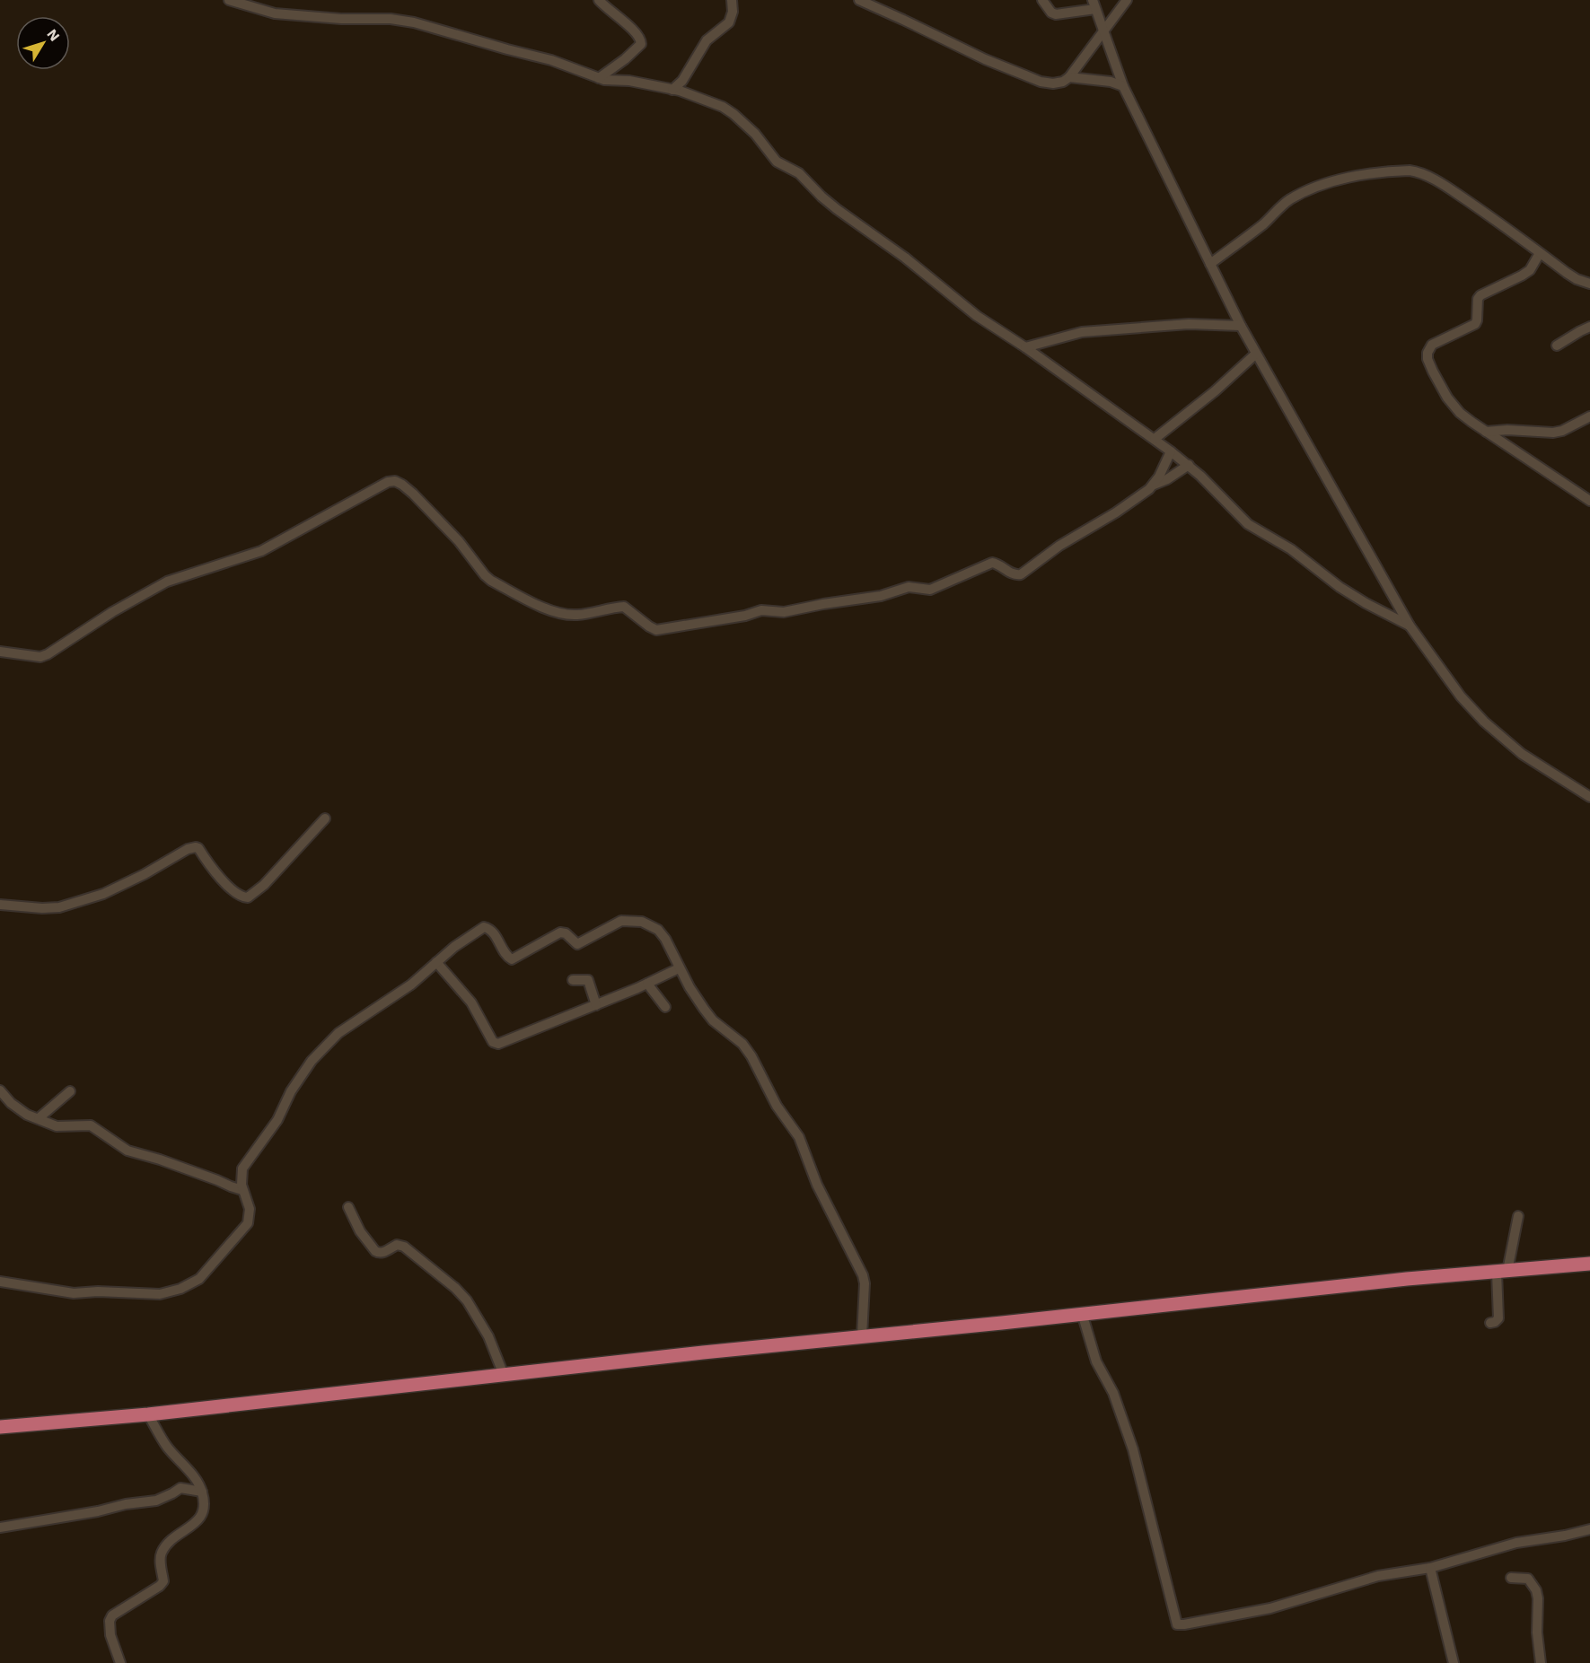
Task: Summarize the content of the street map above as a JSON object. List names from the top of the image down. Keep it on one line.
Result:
{"north":"top right"}
